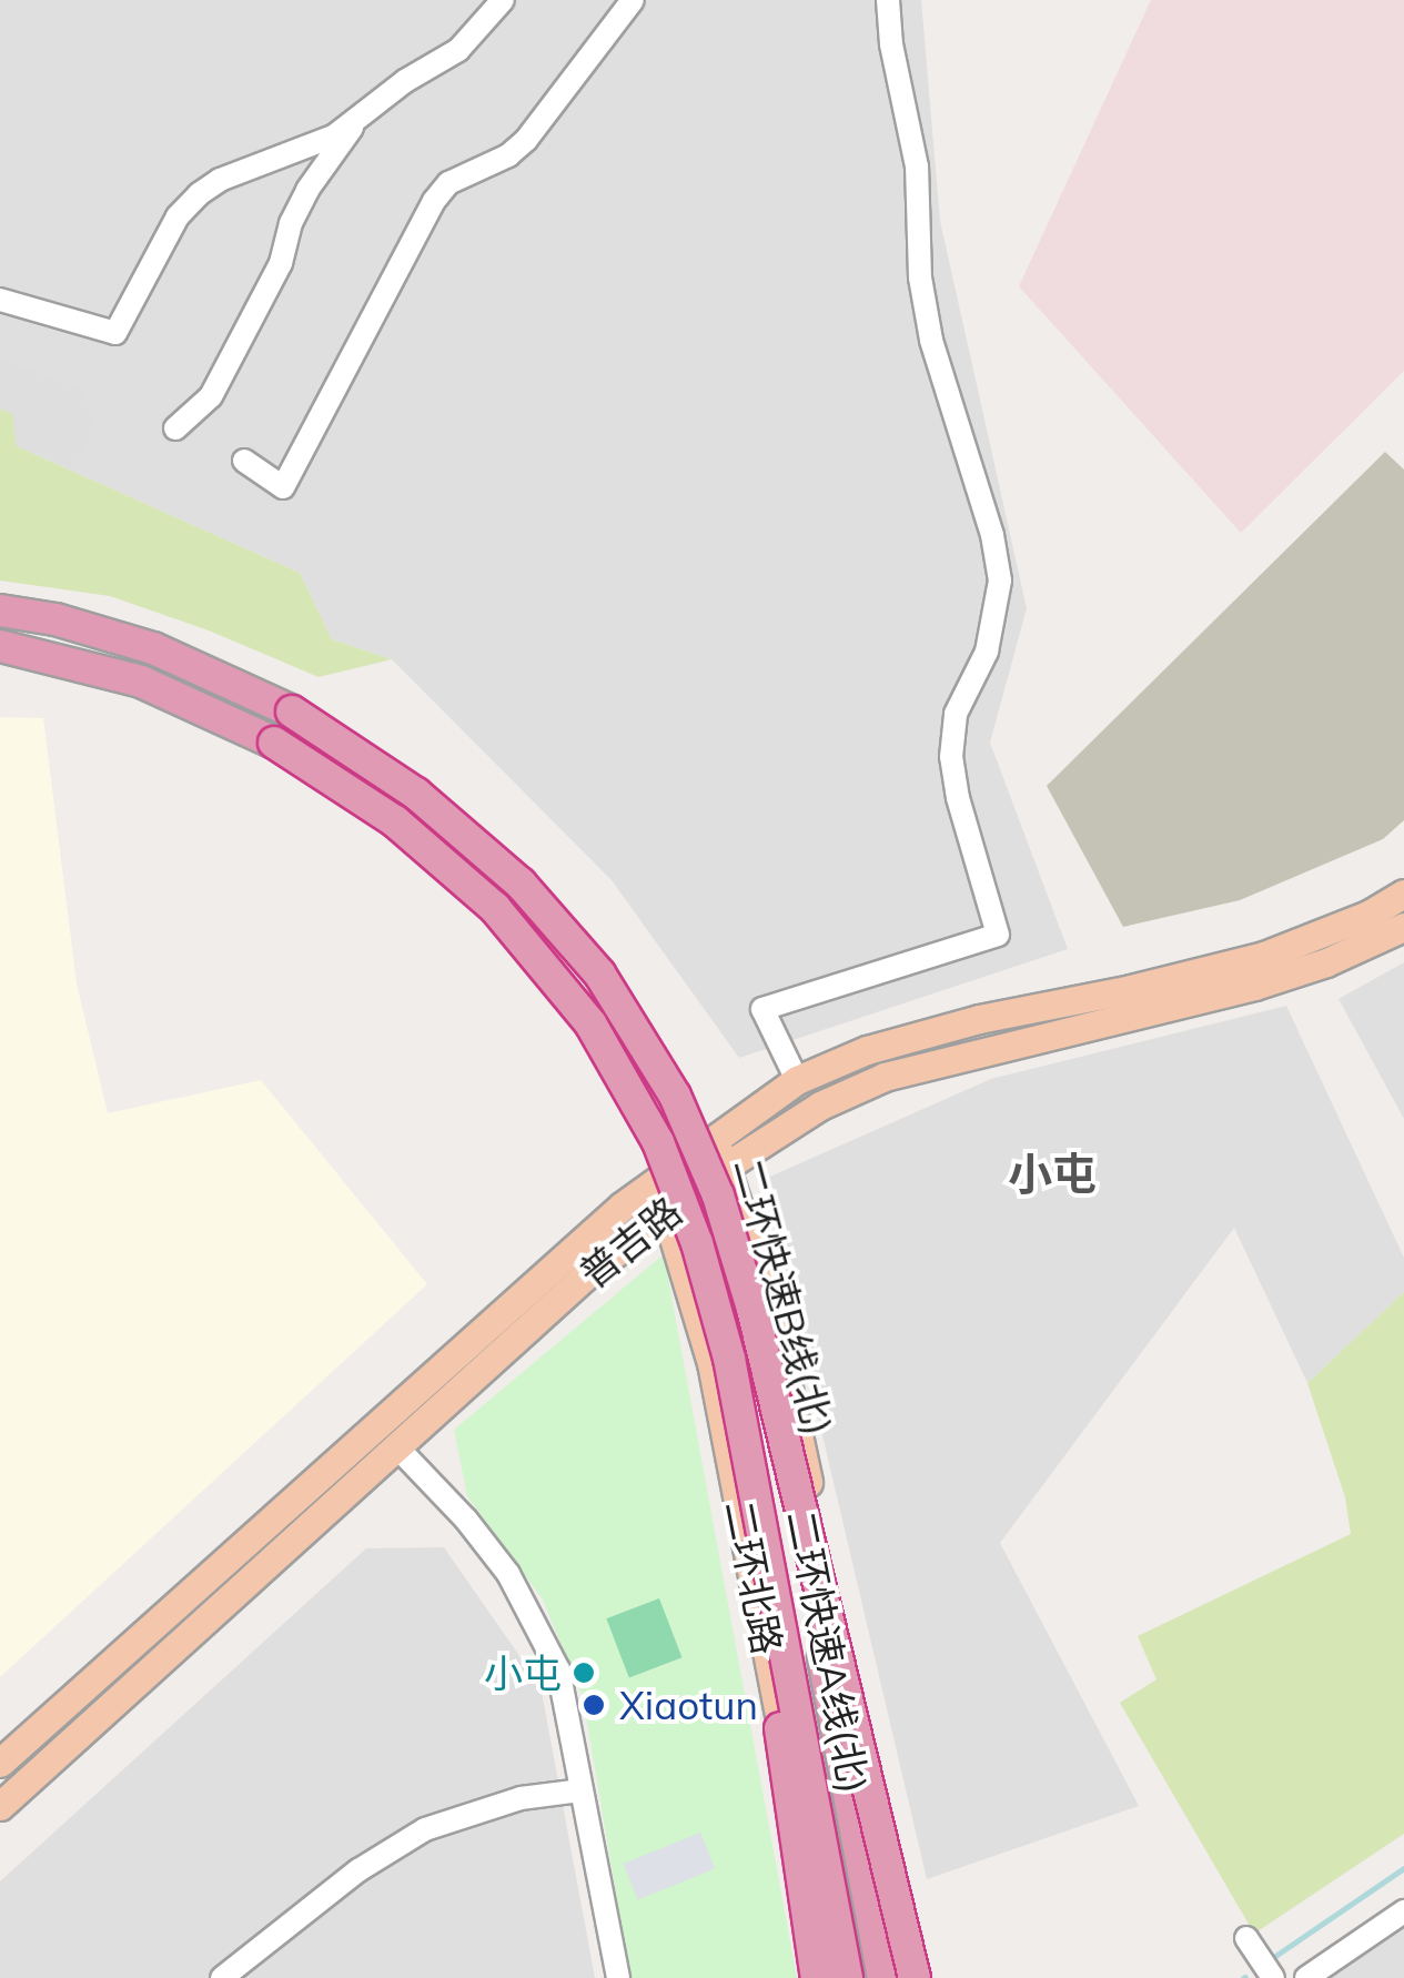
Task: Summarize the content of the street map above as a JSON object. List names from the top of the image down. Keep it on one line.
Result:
{"streets":{"highway":["二环快速B线(北)","二环快速A线(北)"],"main road":["普吉路","二环北路"]},"crossings":[["普吉路","二环北路"]],"districts":["小屯"],"places":["小屯","Xiaotun"]}
